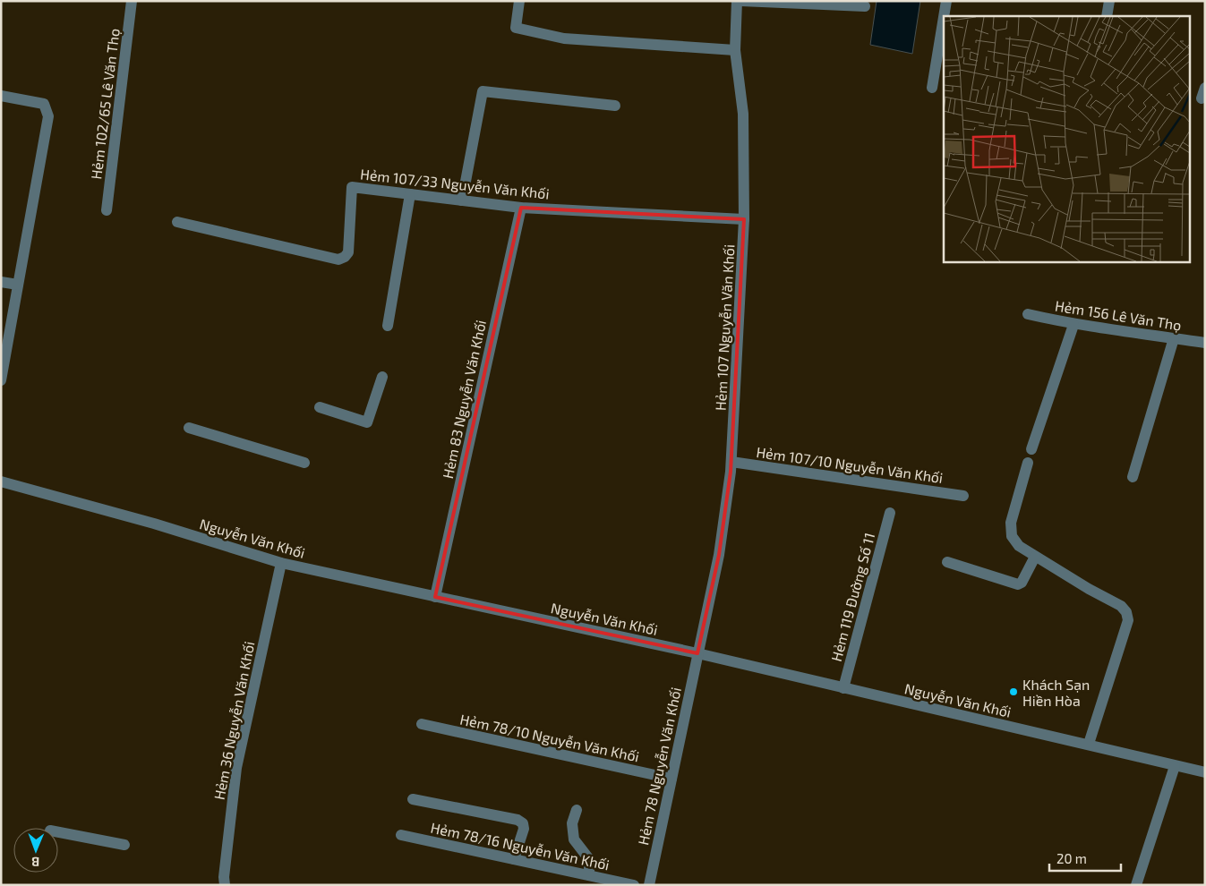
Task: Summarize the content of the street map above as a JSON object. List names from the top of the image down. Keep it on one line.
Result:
{"streets":{"street":["Hẻm 102/65 Lê Văn Thọ","Hẻm 107/33 Nguyễn Văn Khối","Hẻm 156 Lê Văn Thọ","Hẻm 107 Nguyễn Văn Khối","Hẻm 83 Nguyễn Văn Khối","Hẻm 107/10 Nguyễn Văn Khối","Nguyễn Văn Khối","Hẻm 119 Đường Số 11","Hẻm 36 Nguyễn Văn Khối","Hẻm 78/10 Nguyễn Văn Khối","Hẻm 78 Nguyễn Văn Khối","Hẻm 78/16 Nguyễn Văn Khối"]},"crossings":[["Hẻm 107/33 Nguyễn Văn Khối","Hẻm 107 Nguyễn Văn Khối"],["Hẻm 107/33 Nguyễn Văn Khối","Hẻm 83 Nguyễn Văn Khối"],["Hẻm 107 Nguyễn Văn Khối","Hẻm 107/10 Nguyễn Văn Khối"],["Hẻm 107 Nguyễn Văn Khối","Nguyễn Văn Khối"],["Hẻm 107 Nguyễn Văn Khối","Hẻm 78 Nguyễn Văn Khối"],["Hẻm 83 Nguyễn Văn Khối","Nguyễn Văn Khối"],["Nguyễn Văn Khối","Hẻm 119 Đường Số 11"],["Nguyễn Văn Khối","Hẻm 36 Nguyễn Văn Khối"],["Nguyễn Văn Khối","Hẻm 78 Nguyễn Văn Khối"],["Hẻm 78/10 Nguyễn Văn Khối","Hẻm 78 Nguyễn Văn Khối"]],"places":["Khách Sạn Hiền Hòa"],"scale_bar":"20 m","north":"bottom"}
